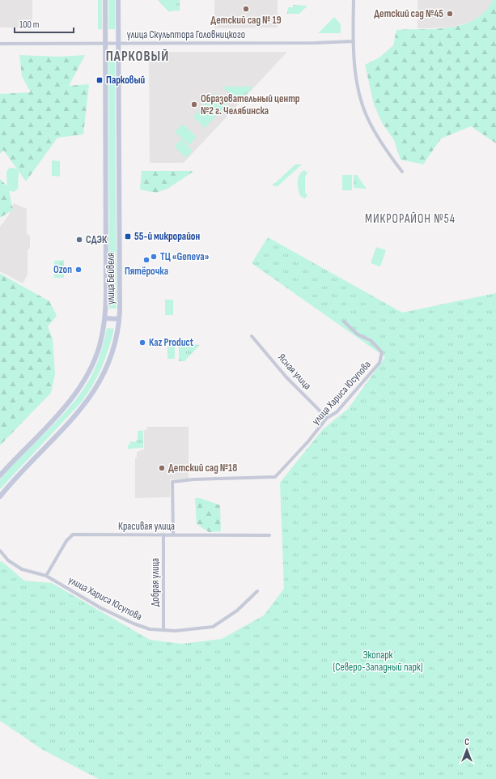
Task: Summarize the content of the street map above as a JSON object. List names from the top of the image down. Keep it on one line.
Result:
{"streets":{"main road":["улица Бейвеля"],"street":["улица Скульптора Головницкого","Ясная улица","улица Хариса Юсупова","Красивая улица","Добрая улица"]},"crossings":[["улица Скульптора Головницкого","улица Бейвеля"],["Ясная улица","улица Хариса Юсупова"],["улица Хариса Юсупова","Красивая улица"],["улица Хариса Юсупова","Добрая улица"],["Красивая улица","Добрая улица"]],"districts":["ПАРКОВЫЙ","МИКРОРАЙОН №54"],"parks":["Экопарк (Северо-Западный парк)"],"places":{"other":["Детский сад № 19","Детский сад №45","Образовательный центр №2 г. Челябинска","СДЭК","ТЦ «Geneva»","Пятёрочка","Ozon","Kaz Product","Детский сaд №18"],"transit":["Парковый","55-й микрорайон"]},"scale_bar":"100 m","north":"top"}
